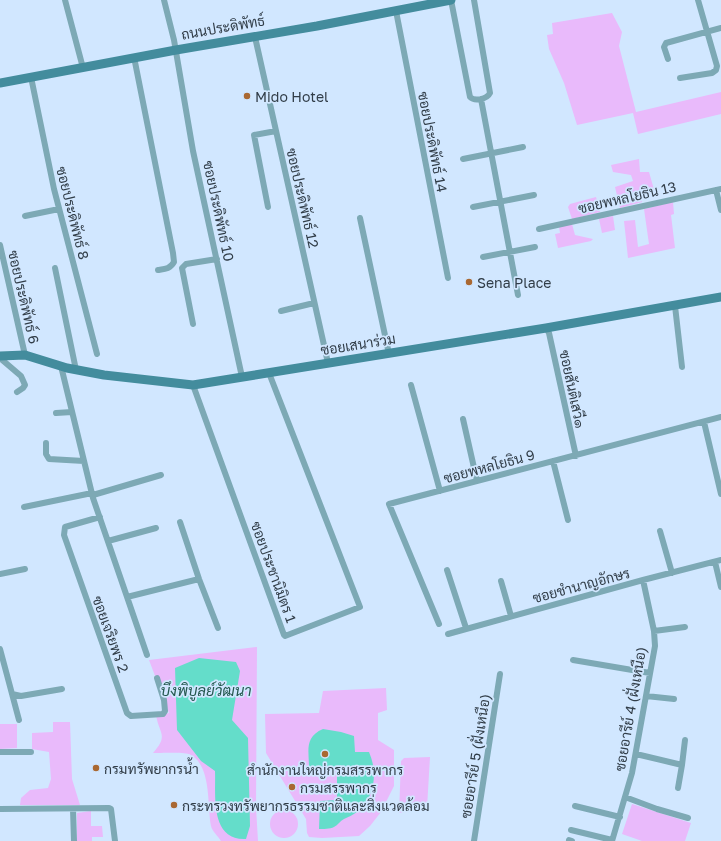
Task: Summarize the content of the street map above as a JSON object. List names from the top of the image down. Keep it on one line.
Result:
{"streets":{"street":["ถนนประดิพัทธ์","ซอยประดิพัทธ์ 14","ซอยพหลโยธิน 13","ซอยประดิพัทธ์ 12","ซอยประดิพัทธ์ 10","ซอยประดิพัทธ์ 8","ซอยประดิพัทธ์ 6","ซอยเสนาร่วม","ซอยสันติเสวี๑","ซอยพหลโยธิน 9","ซอยประชานิมิตร 1","ซอยชำนาญอักษร","ซอยเจริยพร 2","ซอยอารีย์ 4 (ฝั่งเหนือ)","ซอยอารีย์ 5 (ฝั่งเหนือ)"]},"crossings":[["ถนนประดิพัทธ์","ซอยประดิพัทธ์ 14"],["ถนนประดิพัทธ์","ซอยประดิพัทธ์ 12"],["ถนนประดิพัทธ์","ซอยประดิพัทธ์ 10"],["ถนนประดิพัทธ์","ซอยประดิพัทธ์ 8"],["ซอยประดิพัทธ์ 12","ซอยเสนาร่วม"],["ซอยประดิพัทธ์ 10","ซอยเสนาร่วม"],["ซอยประดิพัทธ์ 6","ซอยเสนาร่วม"],["ซอยเสนาร่วม","ซอยสันติเสวี๑"],["ซอยเสนาร่วม","ซอยประชานิมิตร 1"],["ซอยเสนาร่วม","ซอยเจริยพร 2"],["ซอยสันติเสวี๑","ซอยพหลโยธิน 9"],["ซอยชำนาญอักษร","ซอยอารีย์ 4 (ฝั่งเหนือ)"]],"water":["บึงพิบูลย์วัฒนา"],"places":["Mido Hotel","Sena Place","สำนักงานใหญ่กรมสรรพากร","กรมทรัพยากรน้ำ","กรมสรรพากร","กระทรวงทรัพยากรธรรมชาติและสิ่งแวดล้อม"]}
